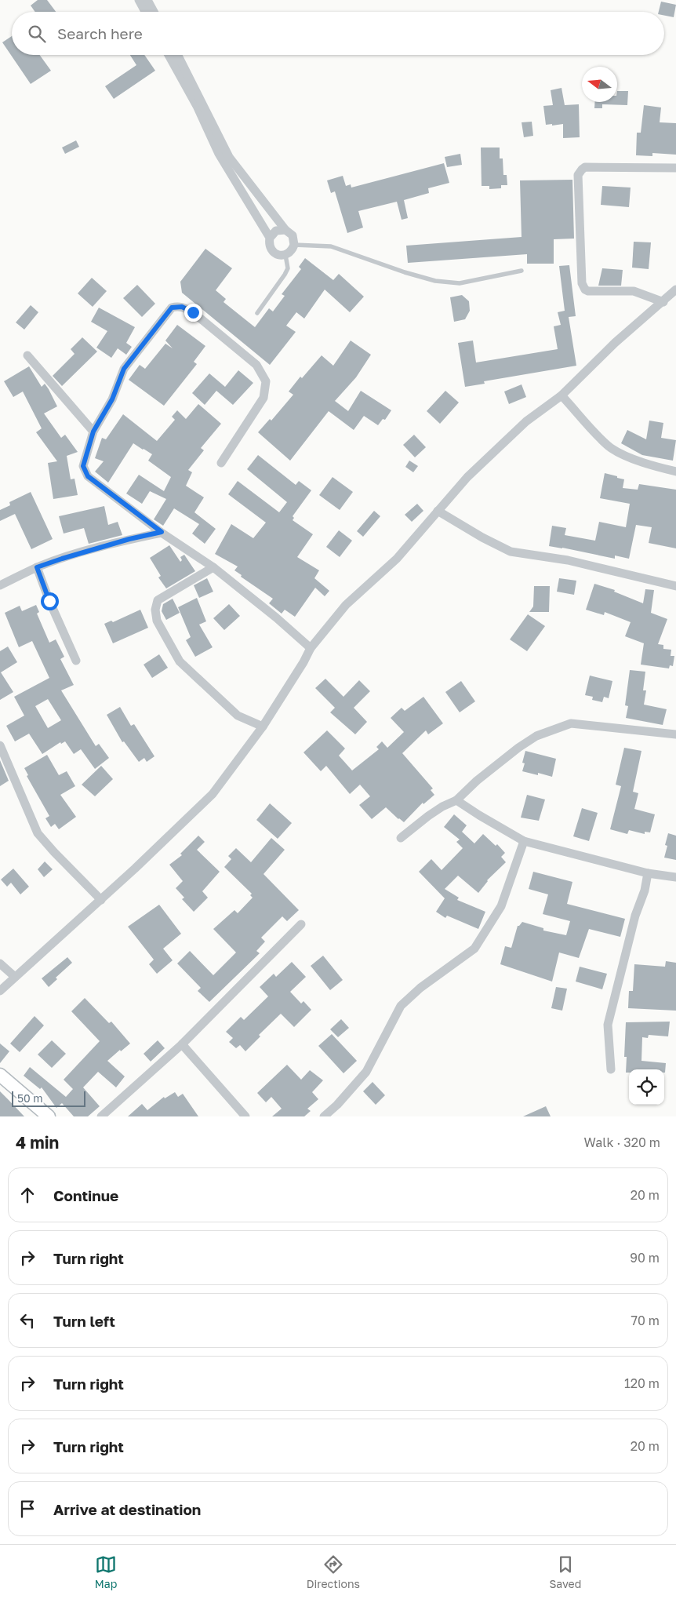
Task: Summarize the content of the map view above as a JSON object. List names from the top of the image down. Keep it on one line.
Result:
{"scale_bar":"50 m","north":"left","page":{"search":"Search here","scale":"50 m","heading":["4 min","Walk · 320 m"],"list":[["Continue","20 m"],["Turn right","90 m"],["Turn left","70 m"],["Turn right","120 m"],["Turn right","20 m"],"Arrive at destination"],"nav":["Map","Directions","Saved"]}}
